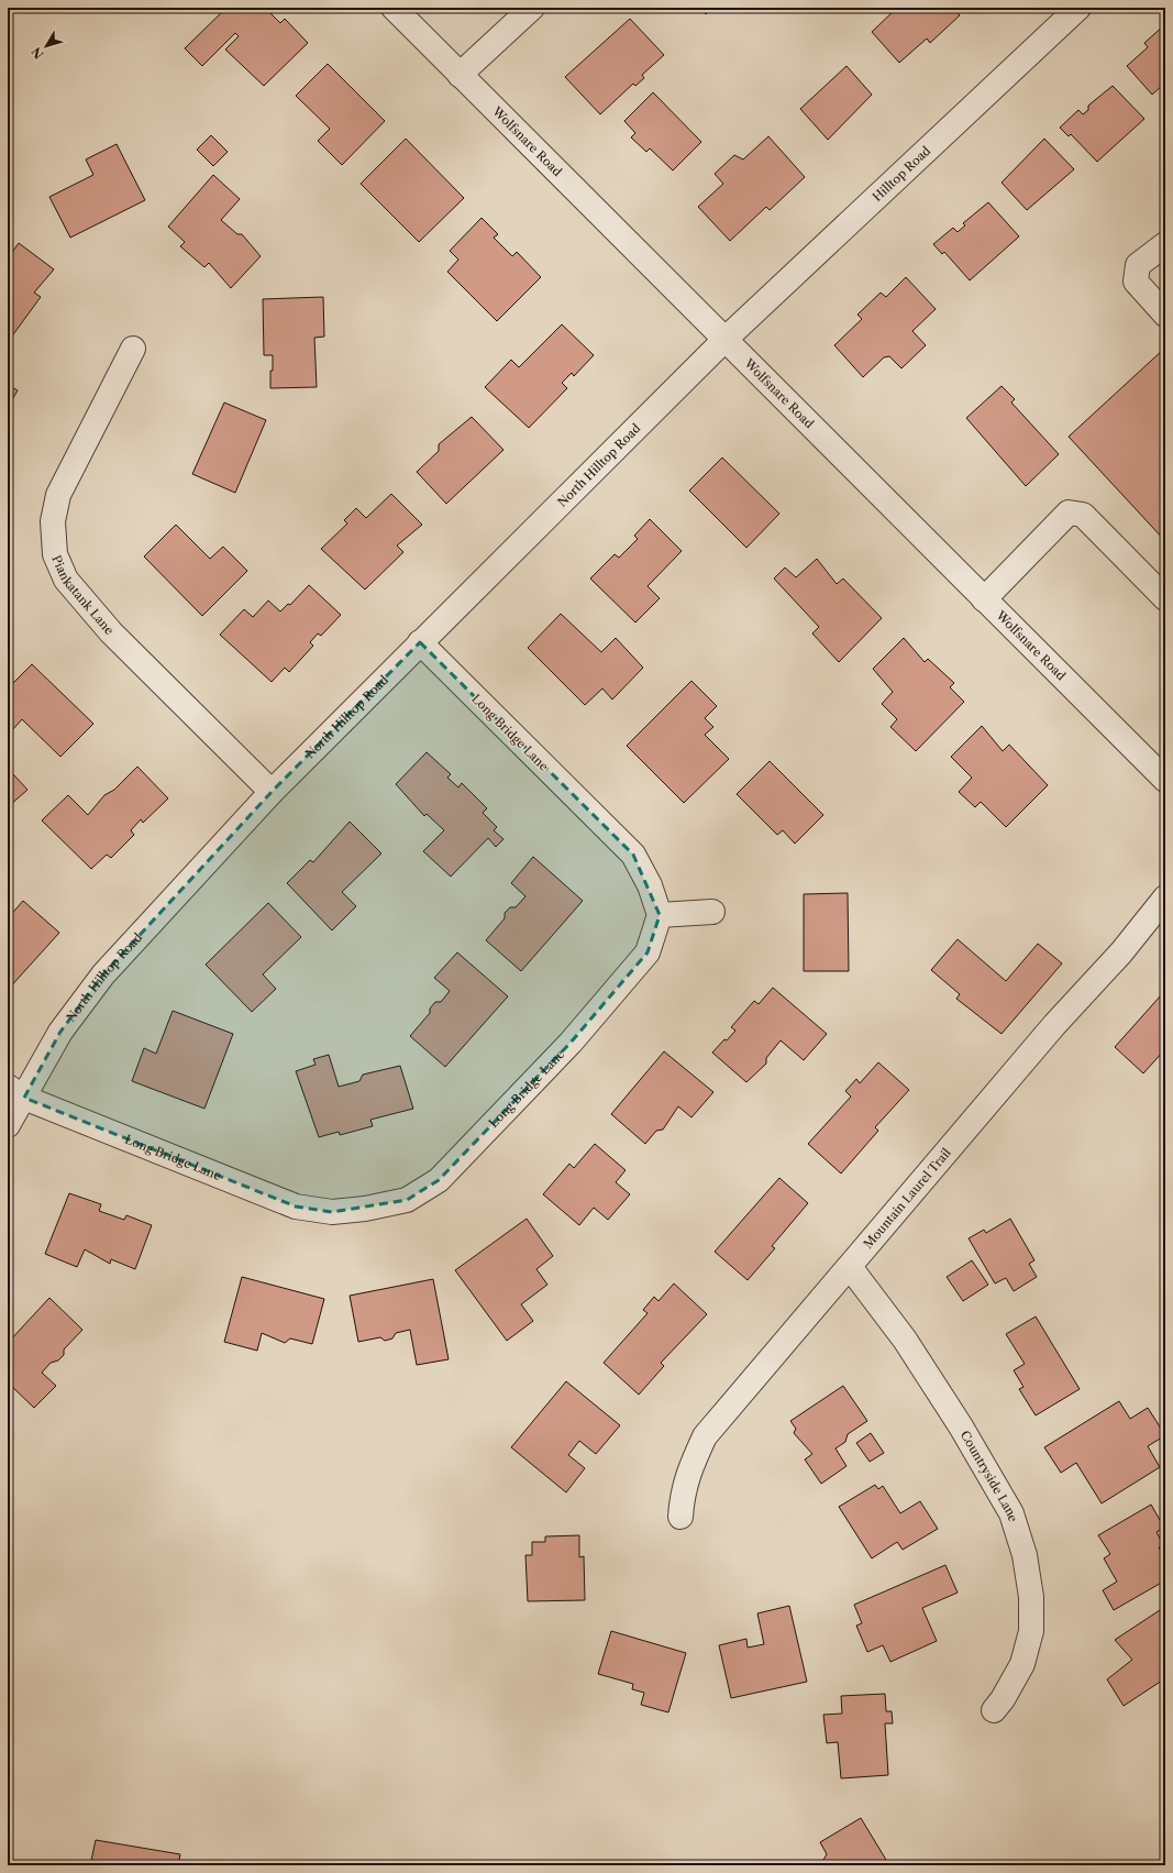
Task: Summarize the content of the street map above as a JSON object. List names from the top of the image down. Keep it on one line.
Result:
{"streets":{"street":["Wolfsnare Road","Hilltop Road","North Hilltop Road","Piankatank Lane","Long Bridge Lane","Mountain Laurel Trail","Countryside Lane"]},"crossings":[["Wolfsnare Road","Hilltop Road"],["Wolfsnare Road","North Hilltop Road"],["Hilltop Road","North Hilltop Road"],["North Hilltop Road","Piankatank Lane"],["North Hilltop Road","Long Bridge Lane"],["Mountain Laurel Trail","Countryside Lane"]],"north":"bottom left"}
